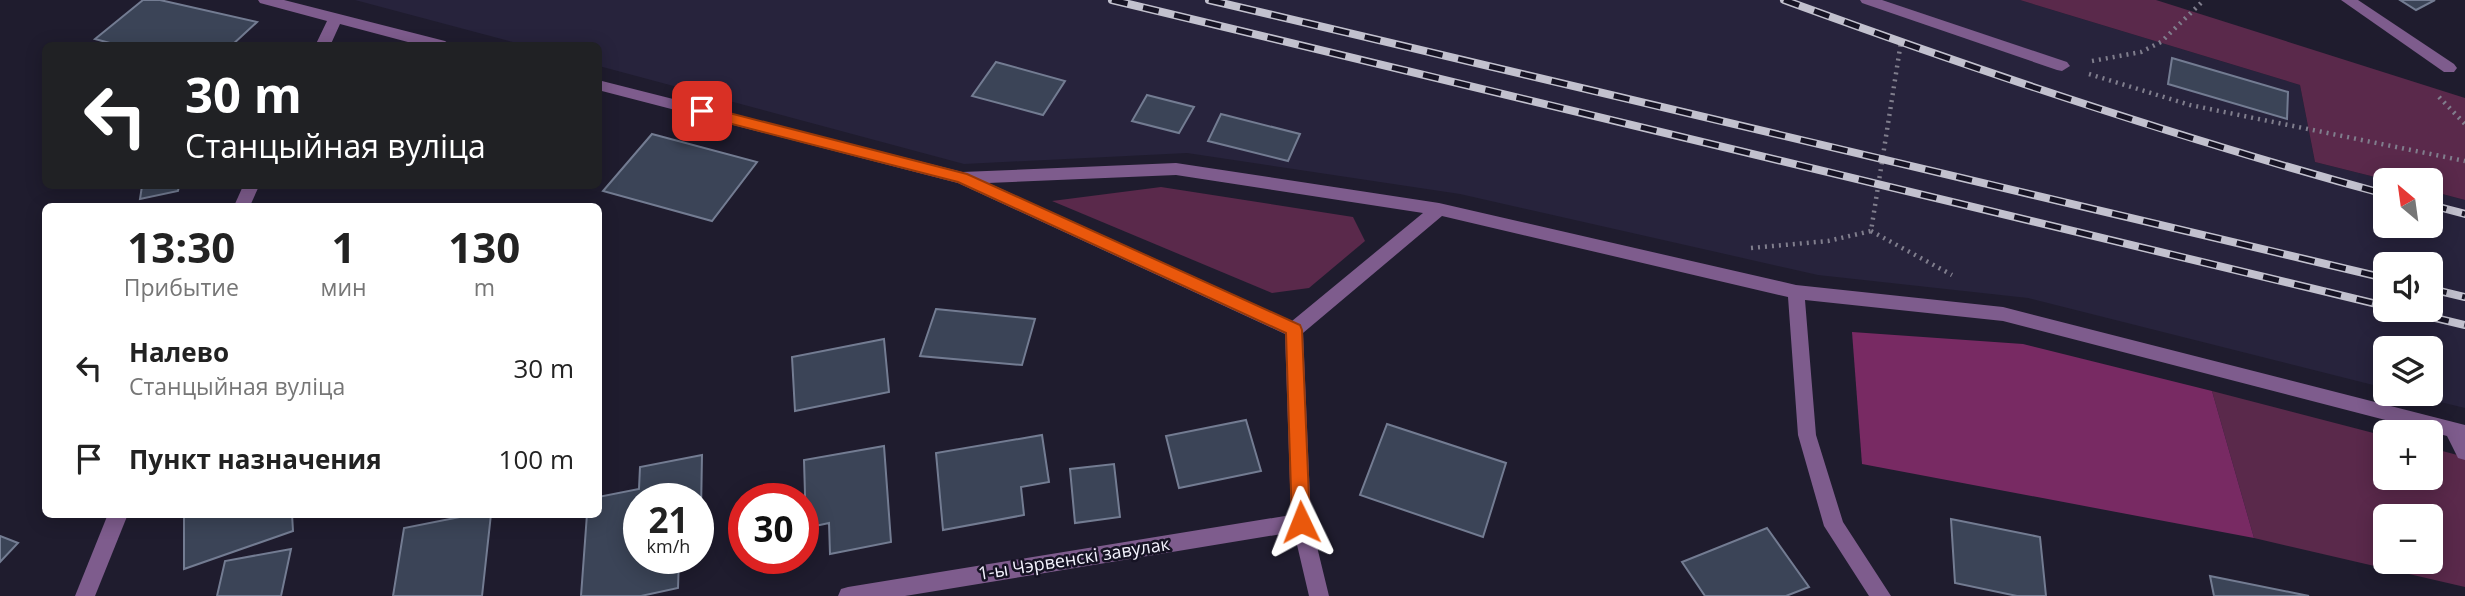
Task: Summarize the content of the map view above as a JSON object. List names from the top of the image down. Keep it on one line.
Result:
{"streets":{"street":["1-ы Чэрвенскі завулак"]},"north":"top left","page":{"turn":["30 m","Станцыйная вуліца"],"map_buttons":["+","−"],"eta":["13:30","Прибытие","1","мин","130","m"],"list":[{"name":"Налево","note":"Станцыйная вуліца","value":"30 m"},{"name":"Пункт назначения","value":"100 m"}],"speed":"21 km/h","limit":"30"}}
